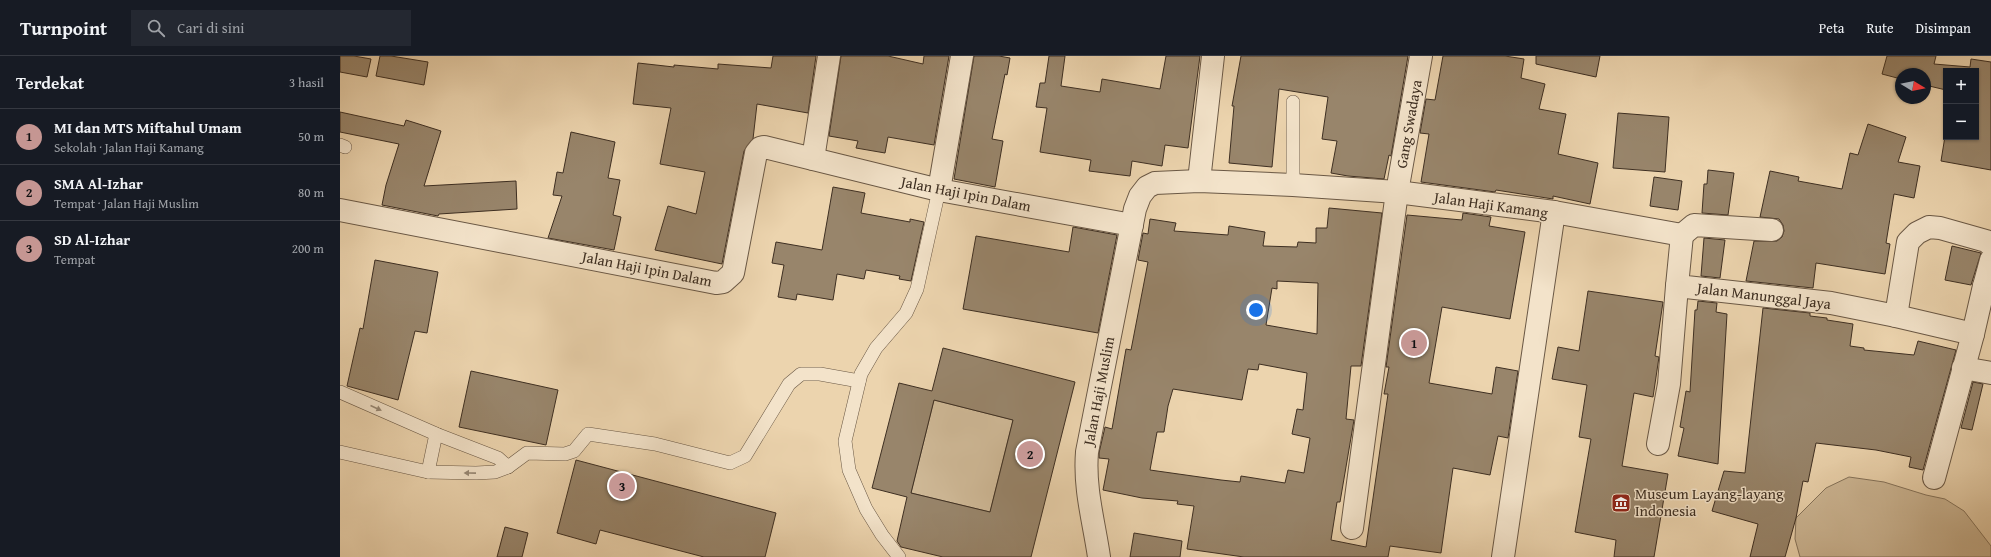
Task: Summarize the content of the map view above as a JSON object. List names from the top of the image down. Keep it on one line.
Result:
{"streets":{"street":["Gang Swadaya","Jalan Haji Ipin Dalam","Jalan Haji Kamang","Jalan Manunggal Jaya","Jalan Haji Muslim"]},"crossings":[["Gang Swadaya","Jalan Haji Kamang"],["Jalan Haji Ipin Dalam","Jalan Haji Kamang"],["Jalan Haji Ipin Dalam","Jalan Haji Muslim"],["Jalan Haji Kamang","Jalan Haji Muslim"]],"places":{"museum":["Museum Layang-layang Indonesia"]},"north":"right","page":{"header":"Turnpoint","search":"Cari di sini","nav":["Peta","Rute","Disimpan"],"heading":["Terdekat","3 hasil"],"map_buttons":["+","−"],"list":[{"mark":"1","name":"MI dan MTS Miftahul Umam","note":"Sekolah · Jalan Haji Kamang","value":"50 m"},{"mark":"2","name":"SMA Al-Izhar","note":"Tempat · Jalan Haji Muslim","value":"80 m"},{"mark":"3","name":"SD Al-Izhar","note":"Tempat","value":"200 m"}],"pins":["1","2","3"]}}
